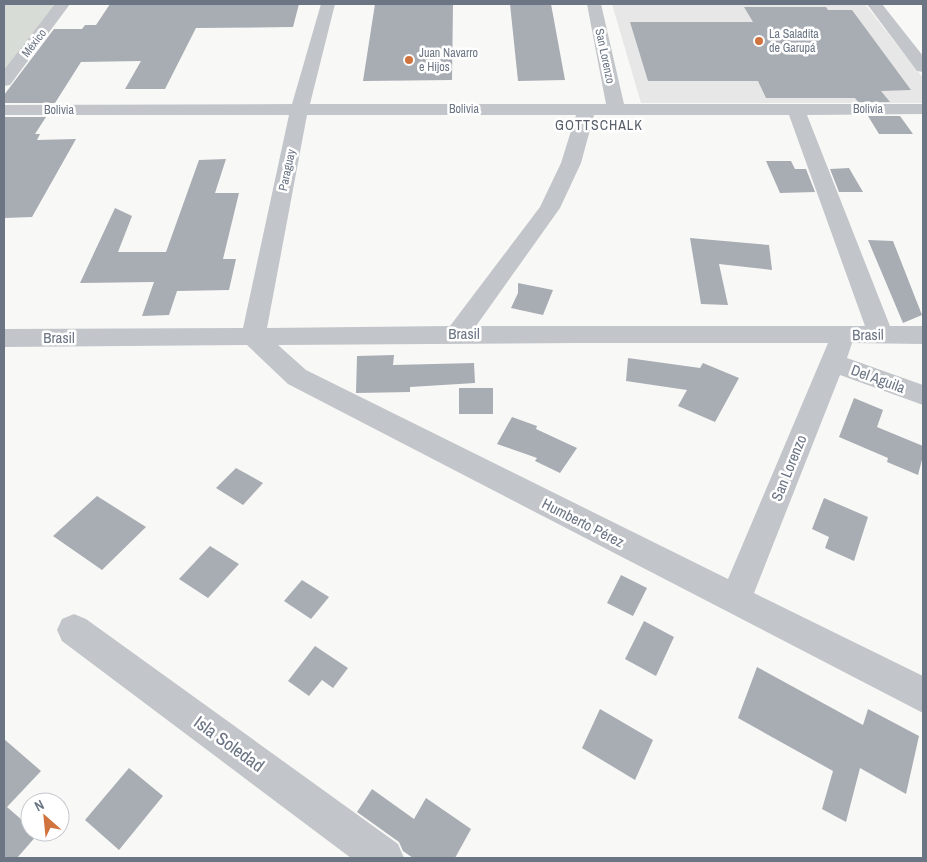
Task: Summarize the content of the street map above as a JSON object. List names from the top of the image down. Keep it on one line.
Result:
{"streets":{"street":["México","San Lorenzo","Bolivia","Paraguay","Brasil","Del Aguila","Humberto Pérez","Isla Soledad"]},"crossings":[["San Lorenzo","Bolivia"],["San Lorenzo","Brasil"],["San Lorenzo","Del Aguila"],["San Lorenzo","Humberto Pérez"],["Bolivia","Paraguay"],["Paraguay","Brasil"],["Paraguay","Humberto Pérez"],["Brasil","Del Aguila"],["Brasil","Humberto Pérez"]],"districts":["GOTTSCHALK"],"places":["La Saladita de Garupá","Juan Navarro e Hijos"],"north":"top left"}
